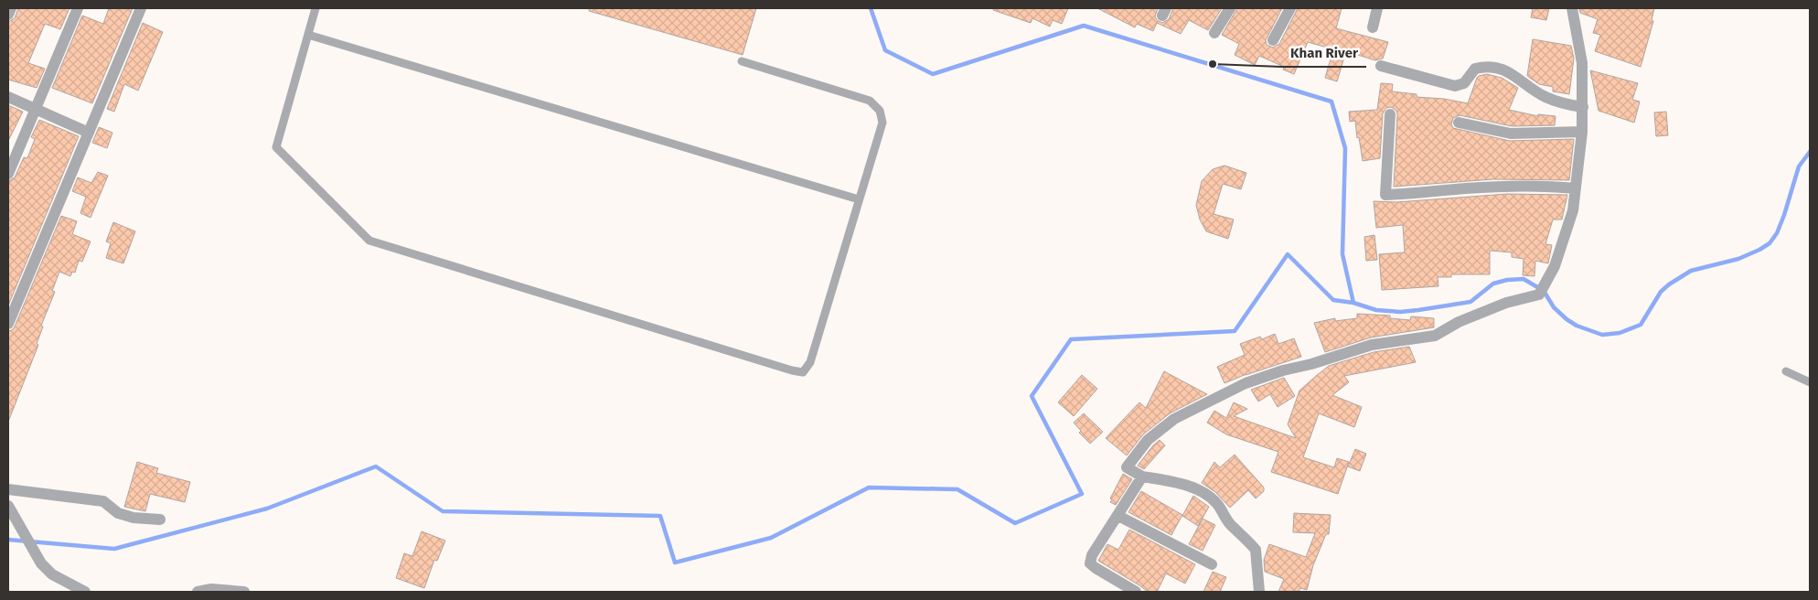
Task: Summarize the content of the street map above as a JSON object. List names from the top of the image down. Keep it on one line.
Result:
{"places":["Khan River"]}
